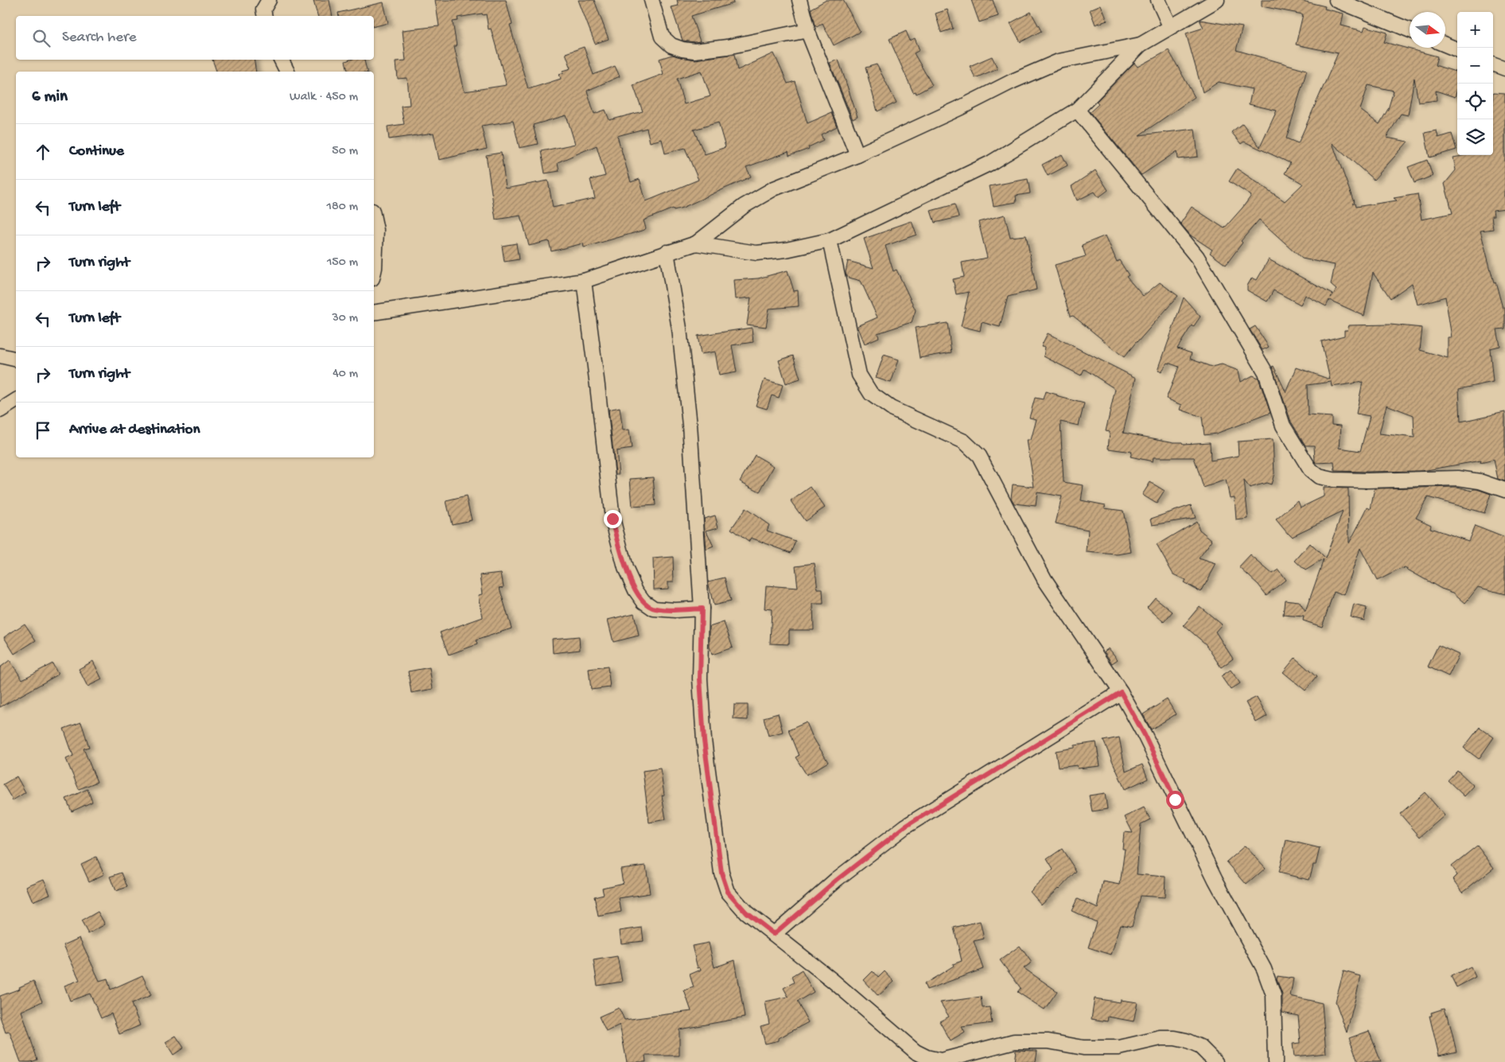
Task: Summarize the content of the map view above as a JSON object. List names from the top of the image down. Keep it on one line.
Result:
{"north":"right","page":{"map_buttons":["+","−"],"search":"Search here","heading":["6 min","Walk · 450 m"],"list":[["Continue","50 m"],["Turn left","180 m"],["Turn right","150 m"],["Turn left","30 m"],["Turn right","40 m"],"Arrive at destination"]}}
